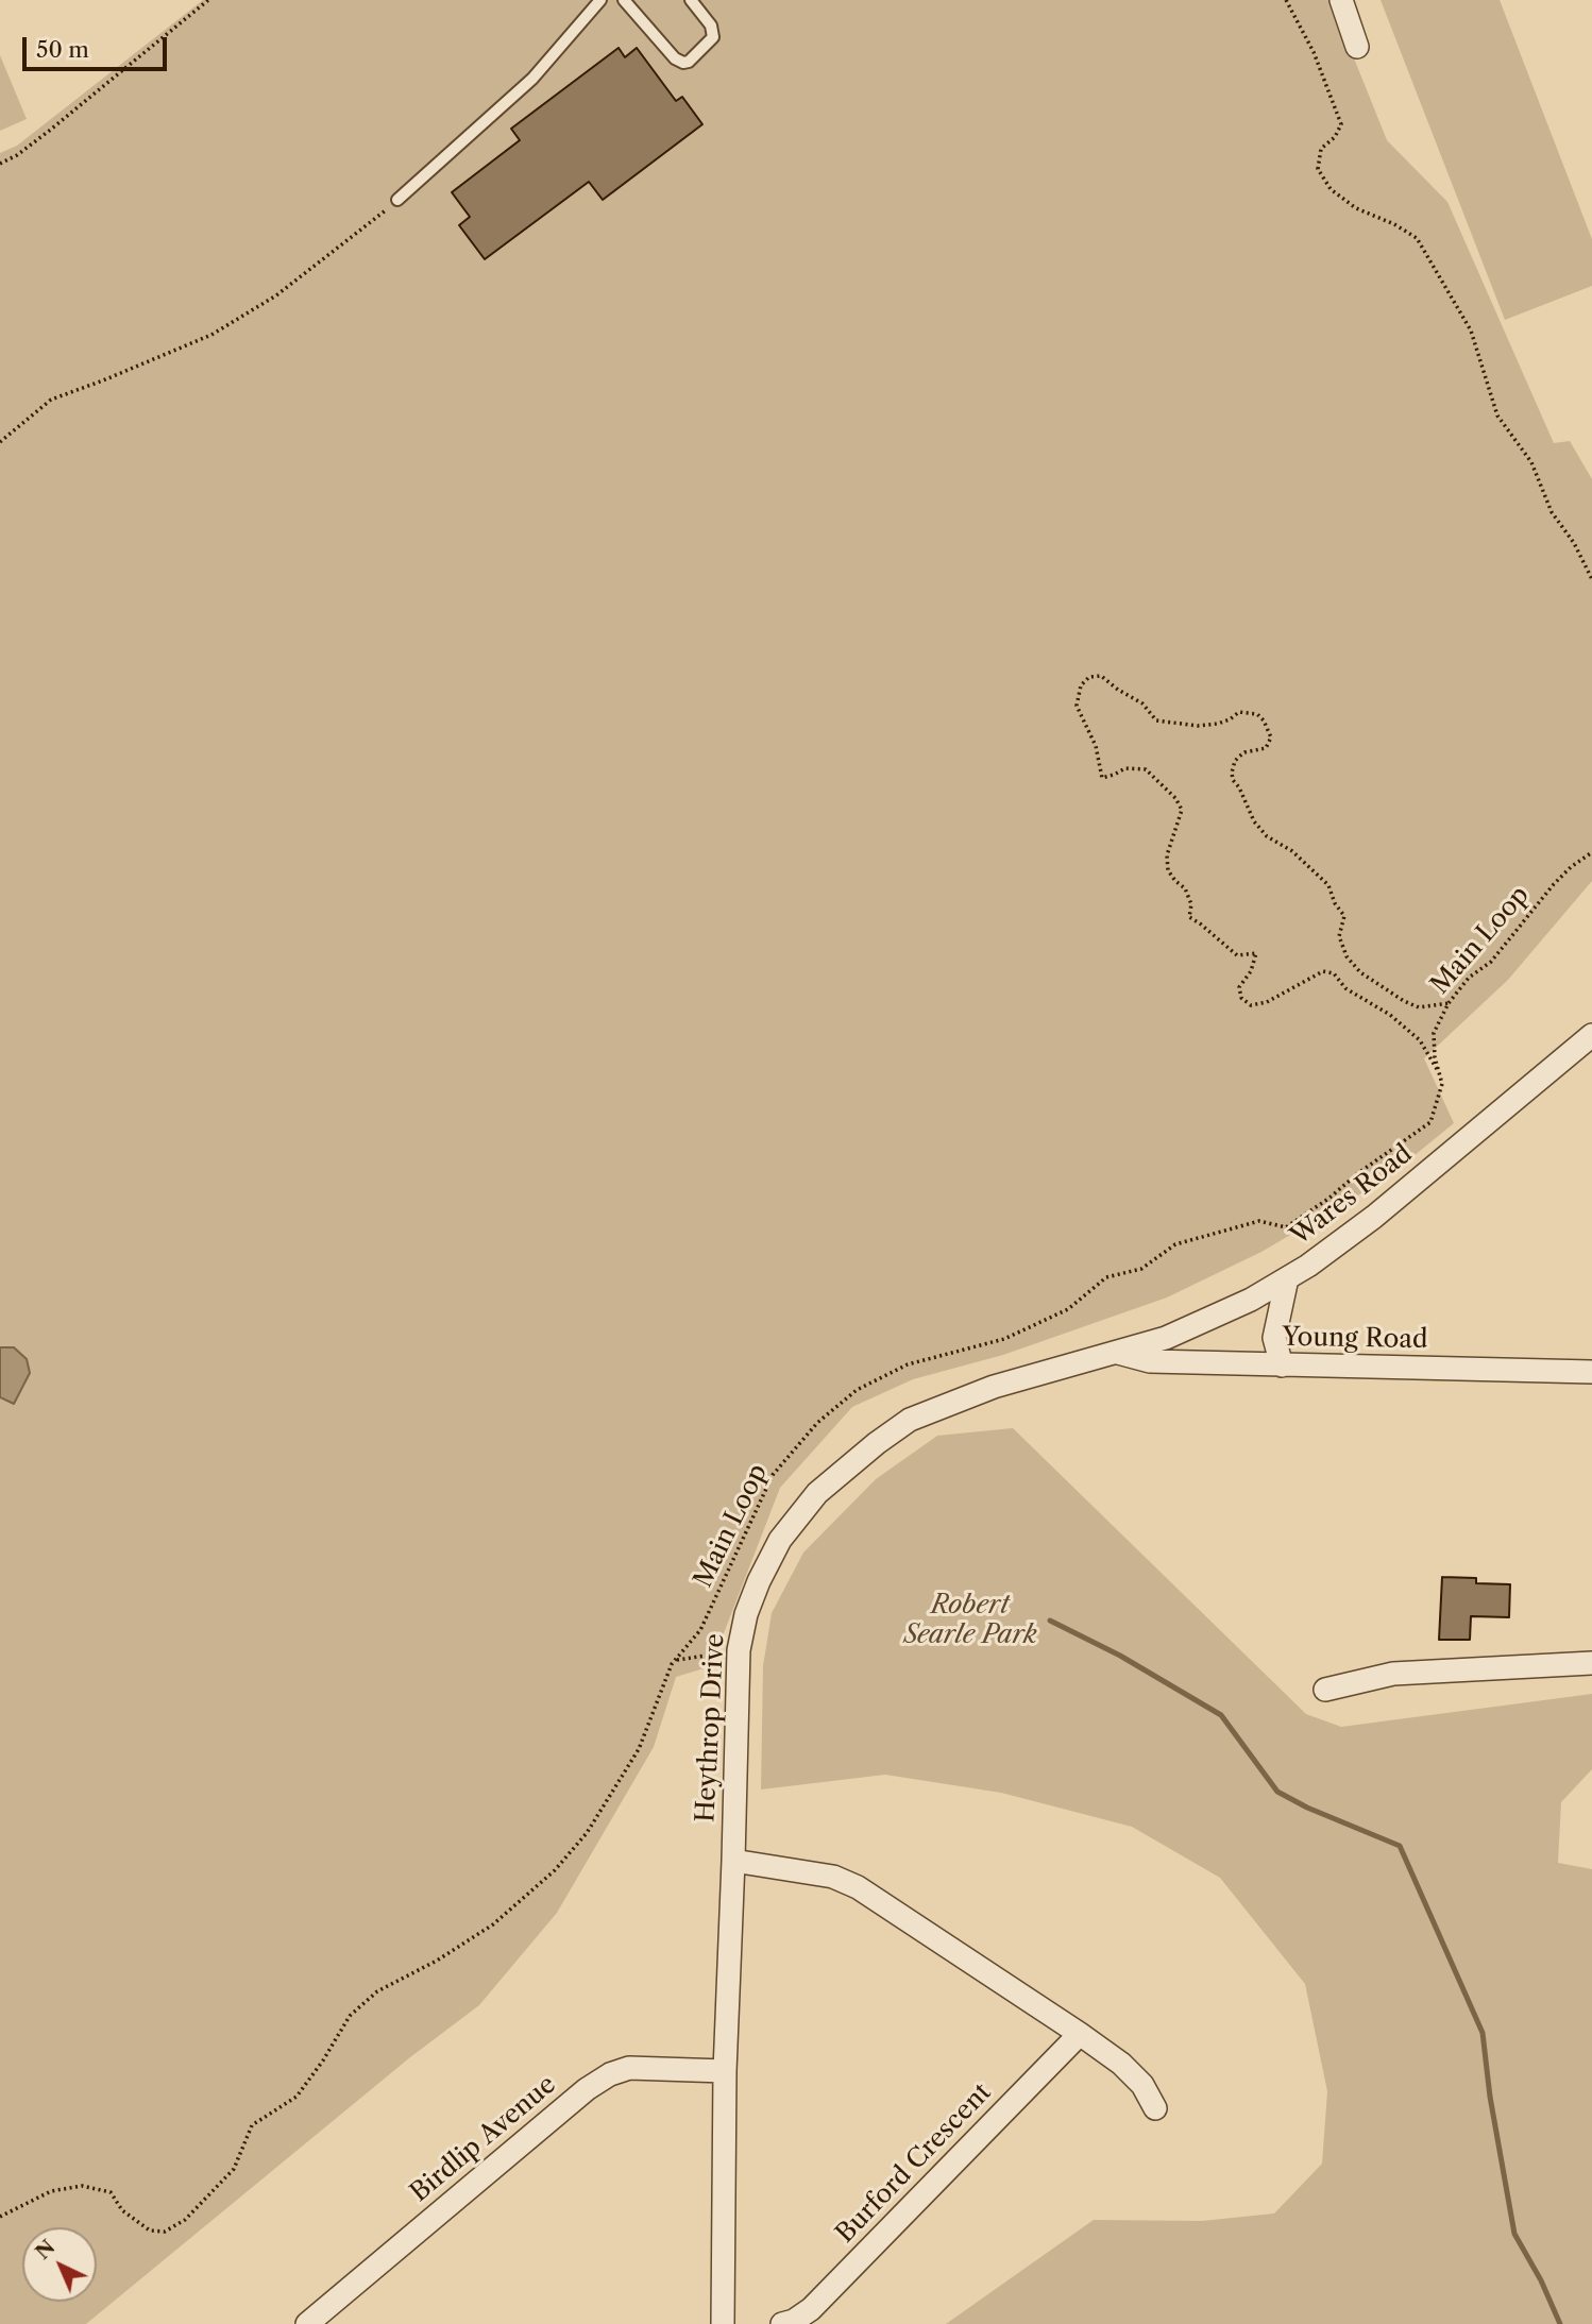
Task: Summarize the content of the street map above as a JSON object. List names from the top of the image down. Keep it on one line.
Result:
{"streets":{"street":["Wares Road","Young Road","Heythrop Drive","Birdlip Avenue","Burford Crescent"],"path":["Main Loop"]},"crossings":[["Wares Road","Young Road"],["Wares Road","Heythrop Drive"],["Young Road","Heythrop Drive"],["Heythrop Drive","Birdlip Avenue"]],"parks":["Robert Searle Park"],"scale_bar":"50 m","north":"top left"}
